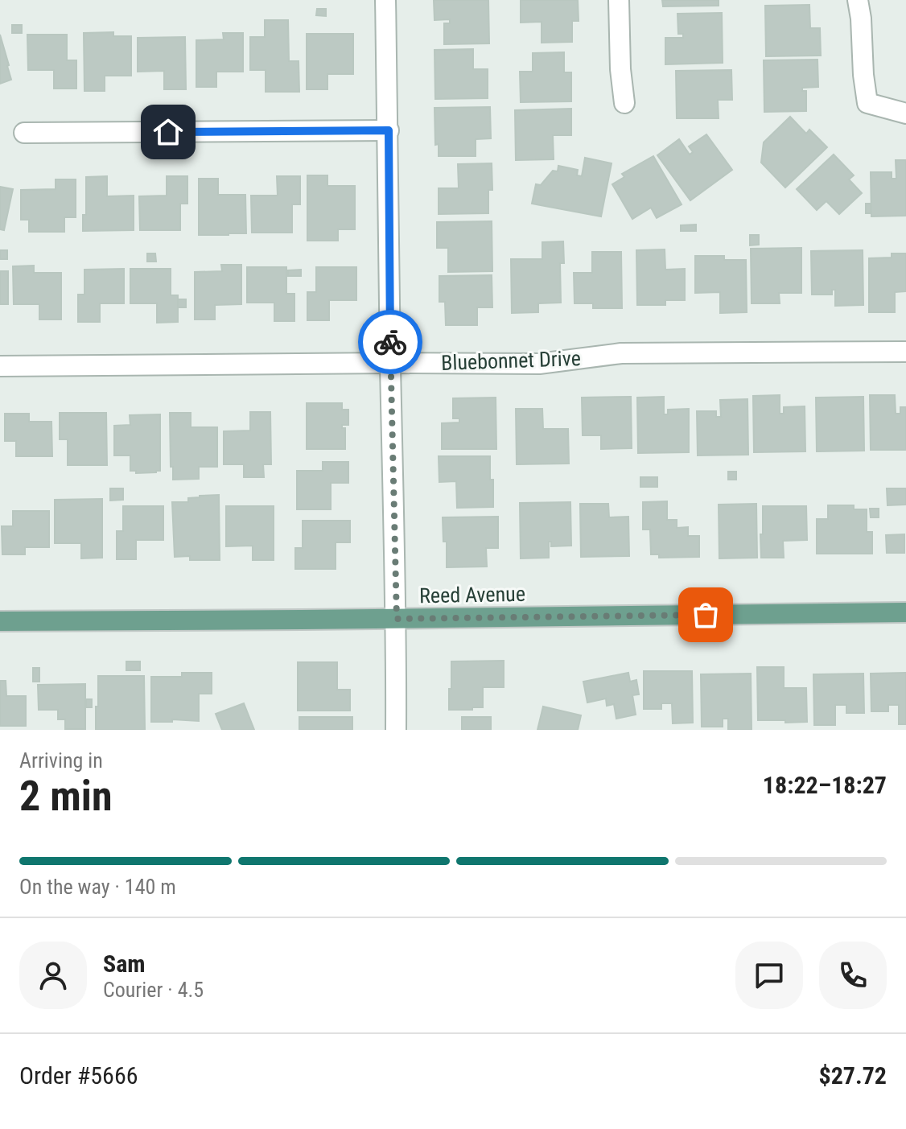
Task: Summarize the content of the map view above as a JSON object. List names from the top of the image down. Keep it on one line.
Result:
{"streets":{"main road":["Reed Avenue"],"street":["Bluebonnet Drive"]},"page":{"heading":["2 min","Arriving in","18:22–18:27"],"panel":["Sam","Courier · 4.5","Order #5666","$27.72"],"bar":"On the way · 140 m"}}
